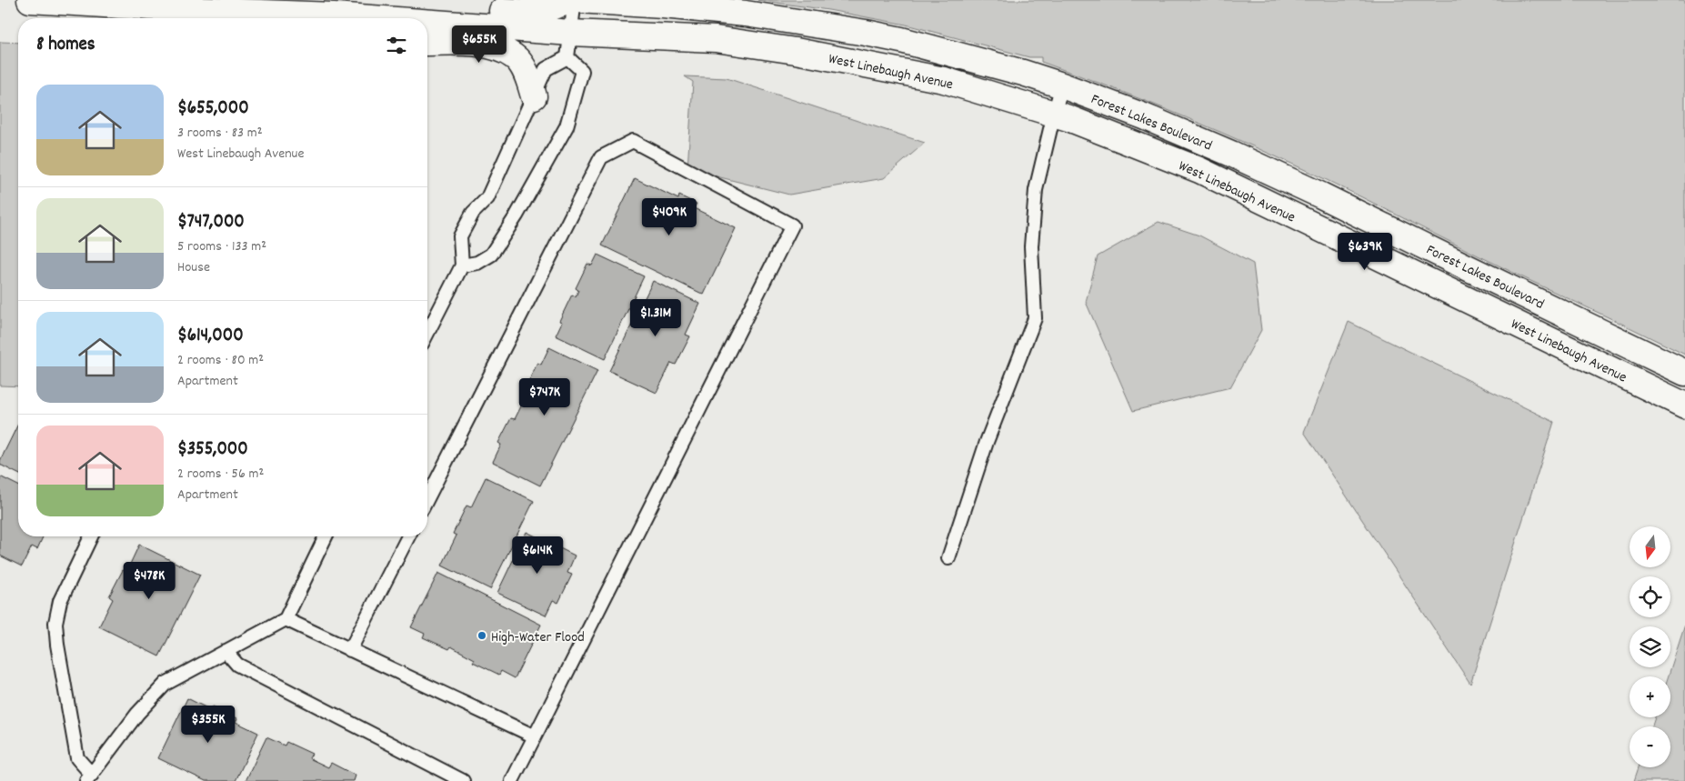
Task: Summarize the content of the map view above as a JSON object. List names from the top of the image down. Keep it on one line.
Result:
{"streets":{"main road":["West Linebaugh Avenue","Forest Lakes Boulevard"]},"places":["High-Water Flood"],"north":"bottom","page":{"heading":"8 homes","price":["$655K","$409K","$639K","$1.31M","$747K","$614K","$478K","$355K"],"list":[{"name":"$655,000","note":"3 rooms · 83 m² · West Linebaugh Avenue"},{"name":"$747,000","note":"5 rooms · 133 m² · House"},{"name":"$614,000","note":"2 rooms · 80 m² · Apartment"},{"name":"$355,000","note":"2 rooms · 56 m² · Apartment"}],"map_buttons":["+","−"]}}
